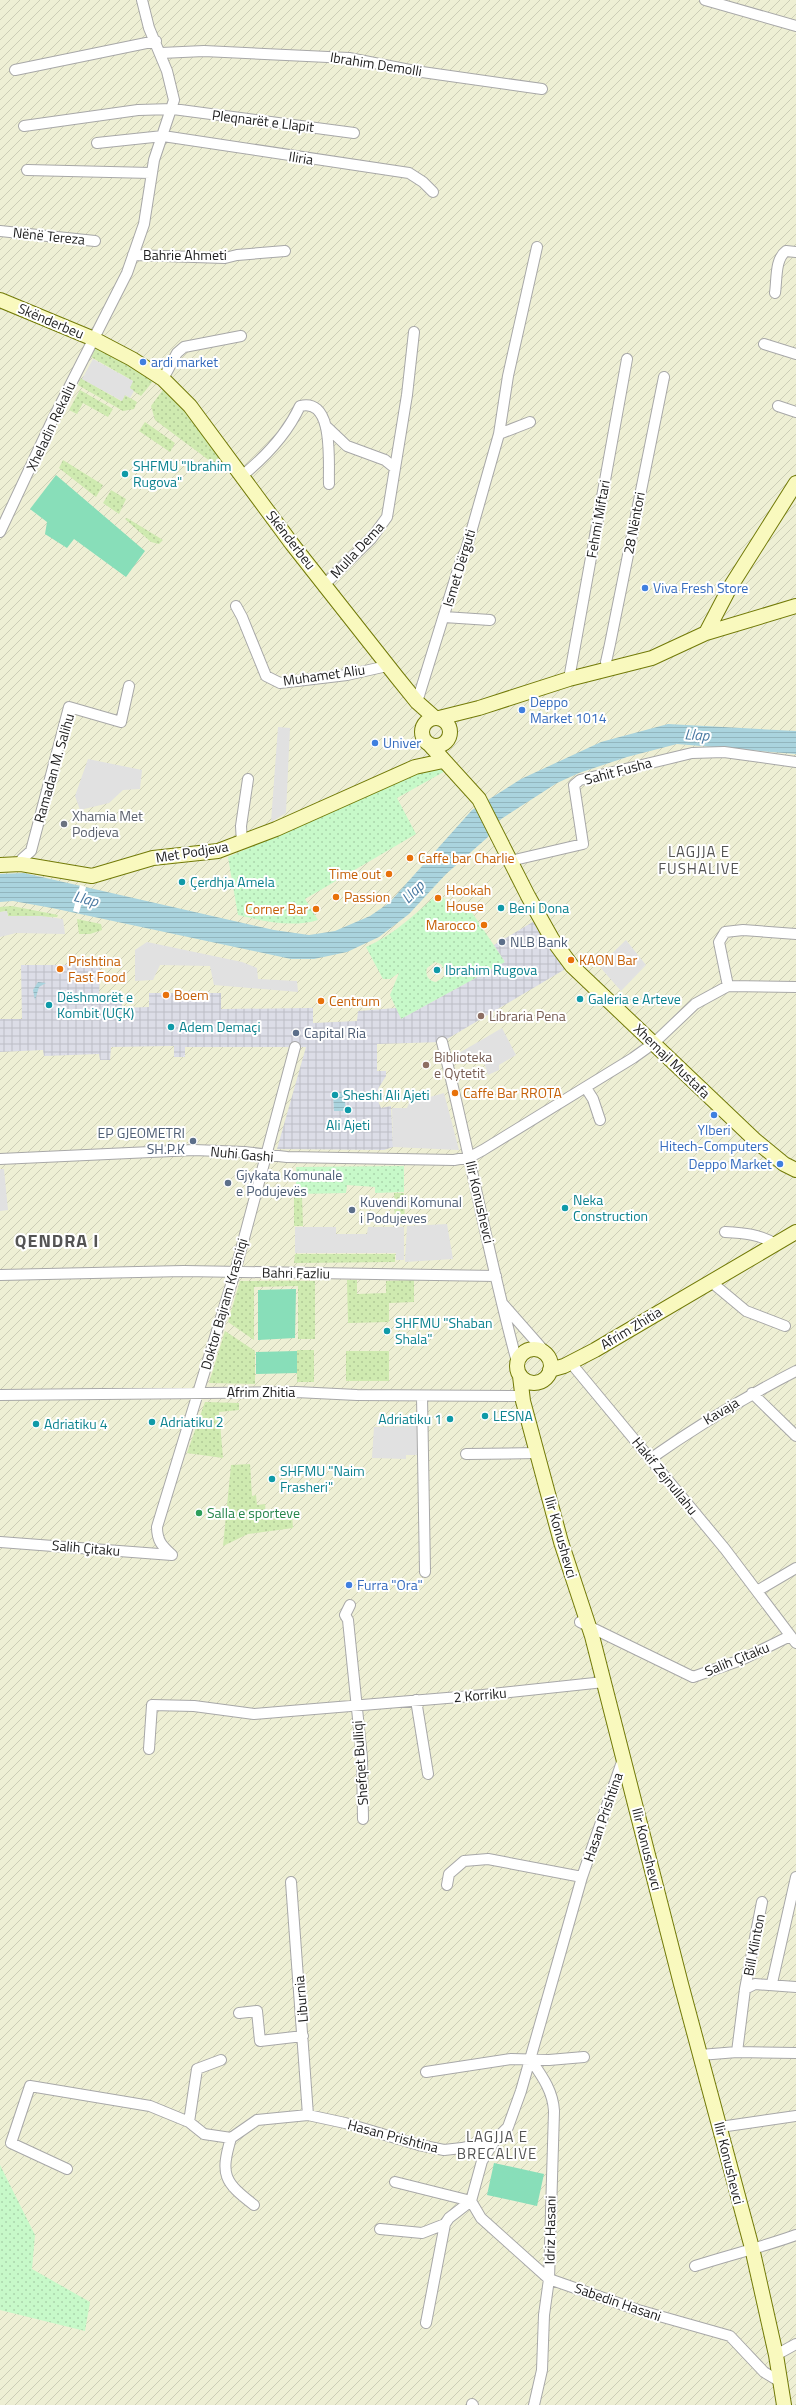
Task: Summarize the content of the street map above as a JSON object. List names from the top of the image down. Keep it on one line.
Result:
{"streets":{"main road":["Skënderbeu","Met Podjeva","Xhemajl Mustafa","Ilir Konushevci","Afrim Zhitia"],"street":["Ibrahim Demolli","Pleqnarët e Llapit","Iliria","Nënë Tereza","Bahrie Ahmeti","Xheladin Rekaliu","Fehmi Miftari","28 Nëntori","Mulla Dema","Ismet Dërguti","Muhamet Aliu","Ramadan M. Salihu","Sahit Fusha","Nuhi Gashi","Bahri Fazliu","Doktor Bajram Krasniqi","Kavaja","Hakif Zejnullahu","Salih Çitaku","2 Korriku","Shefqet Bulliqi","Hasan Prishtina","Bill Klinton","Liburnia","Idriz Hasani","Sabedin Hasani"]},"crossings":[["Skënderbeu","Xheladin Rekaliu"],["Skënderbeu","Mulla Dema"],["Skënderbeu","Ismet Dërguti"],["Skënderbeu","Muhamet Aliu"],["Skënderbeu","Xhemajl Mustafa"],["Ramadan M. Salihu","Met Podjeva"],["Sahit Fusha","Xhemajl Mustafa"],["Met Podjeva","Xhemajl Mustafa"],["Xhemajl Mustafa","Nuhi Gashi"],["Nuhi Gashi","Ilir Konushevci"],["Nuhi Gashi","Doktor Bajram Krasniqi"],["Ilir Konushevci","Bahri Fazliu"],["Ilir Konushevci","Afrim Zhitia"],["Ilir Konushevci","Salih Çitaku"],["Ilir Konushevci","2 Korriku"],["Ilir Konushevci","Hasan Prishtina"],["Ilir Konushevci","Sabedin Hasani"],["Bahri Fazliu","Doktor Bajram Krasniqi"],["Doktor Bajram Krasniqi","Afrim Zhitia"],["Doktor Bajram Krasniqi","Salih Çitaku"],["Afrim Zhitia","Hakif Zejnullahu"],["Kavaja","Hakif Zejnullahu"],["Hakif Zejnullahu","Salih Çitaku"],["2 Korriku","Shefqet Bulliqi"],["Hasan Prishtina","Liburnia"],["Hasan Prishtina","Idriz Hasani"],["Idriz Hasani","Sabedin Hasani"]],"districts":["LAGJJA E FUSHALIVE","QENDRA I","LAGJJA E BRECALIVE"],"water":["Llap"],"places":["ardi market","SHFMU \"Ibrahim Rugova\"","Viva Fresh Store","Deppo Market 1014","Univer","Xhamia Met Podjeva","Caffe bar Charlie","Time out","Çerdhja Amela","Passion","Hookah House","Beni Dona","Corner Bar","Marocco","NLB Bank","KAON Bar","Prishtina Fast Food","Ibrahim Rugova","Boem","Galeria e Arteve","Centrum","Dëshmorët e Kombit (UÇK)","Libraria Pena","Adem Demaçi","Capital Ria","Biblioteka e Qytetit","Caffe Bar RROTA","Sheshi Ali Ajeti","Ali Ajeti","Ylberi Hitech-Computers","EP GJEOMETRI SH.P.K","Deppo Market","Gjykata Komunale e Podujevës","Neka Construction","Kuvendi Komunal i Podujeves","SHFMU \"Shaban Shala\"","LESNA","Adriatiku 1","Adriatiku 2","Adriatiku 4","SHFMU \"Naim Frasheri\"","Salla e sporteve","Furra \"Ora\""]}
